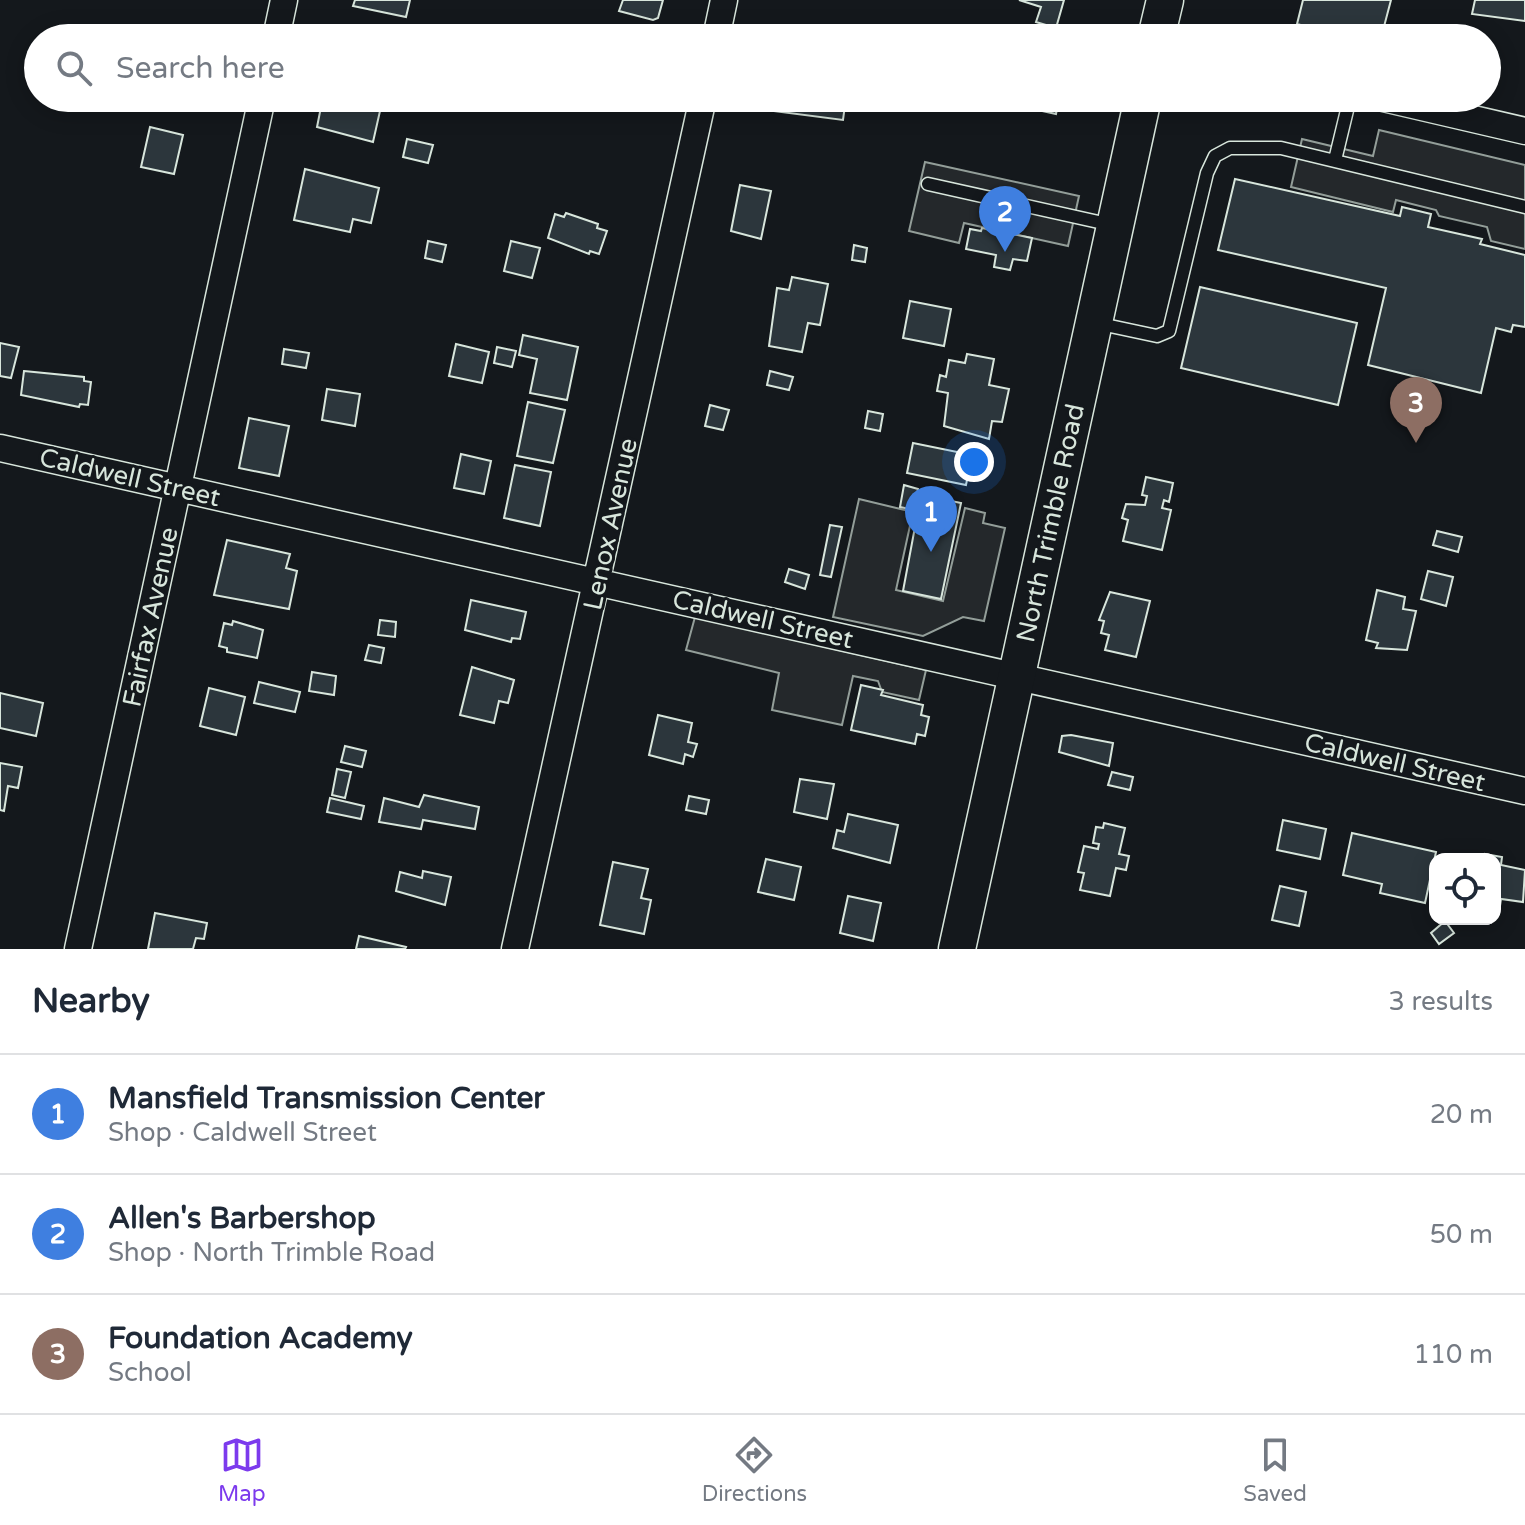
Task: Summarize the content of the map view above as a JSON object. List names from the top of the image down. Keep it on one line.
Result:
{"streets":{"main road":["North Trimble Road"],"street":["Caldwell Street","Lenox Avenue","Fairfax Avenue"]},"crossings":[["Caldwell Street","North Trimble Road"],["Caldwell Street","Lenox Avenue"],["Caldwell Street","Fairfax Avenue"]],"page":{"search":"Search here","pins":["2","3","1"],"heading":["Nearby","3 results"],"list":[{"mark":"1","name":"Mansfield Transmission Center","note":"Shop · Caldwell Street","value":"20 m"},{"mark":"2","name":"Allen's Barbershop","note":"Shop · North Trimble Road","value":"50 m"},{"mark":"3","name":"Foundation Academy","note":"School","value":"110 m"}],"nav":["Map","Directions","Saved"]}}
